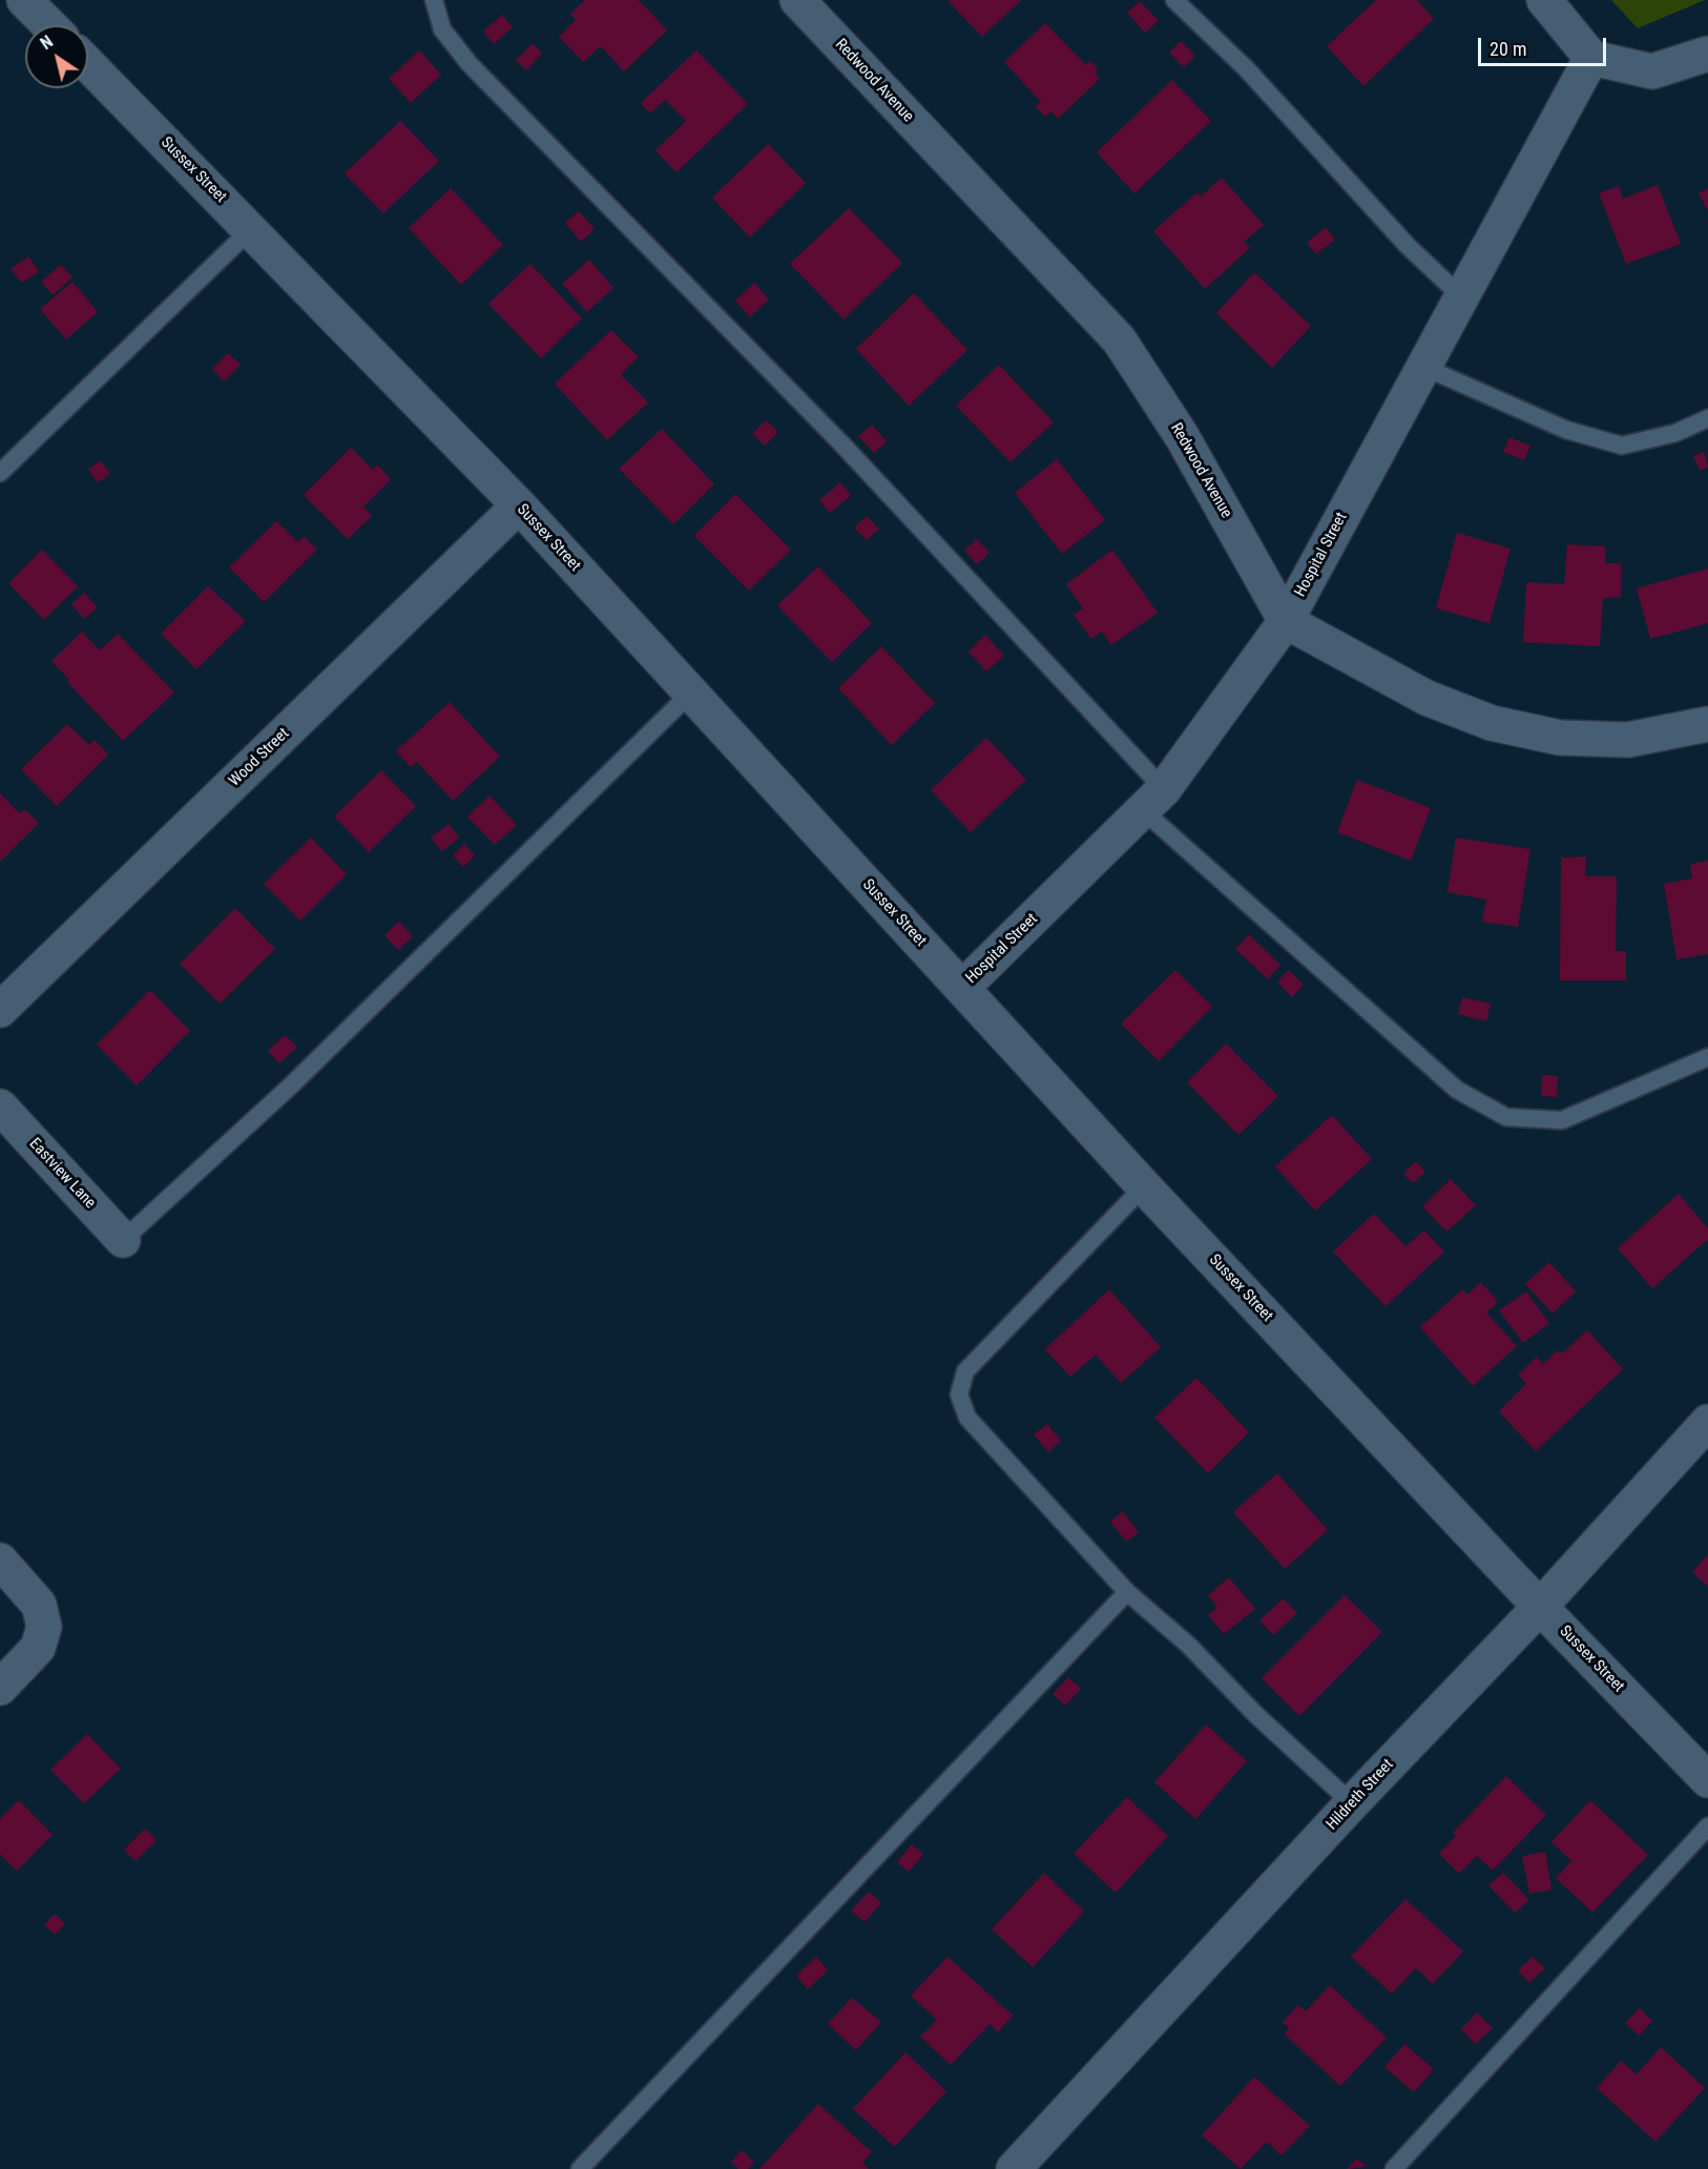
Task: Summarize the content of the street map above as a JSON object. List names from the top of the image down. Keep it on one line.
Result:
{"streets":{"street":["Redwood Avenue","Sussex Street","Hospital Street","Wood Street","Eastview Lane","Hildreth Street"]},"crossings":[["Redwood Avenue","Hospital Street"],["Sussex Street","Hospital Street"],["Sussex Street","Wood Street"],["Sussex Street","Hildreth Street"]],"scale_bar":"20 m","north":"top left"}
